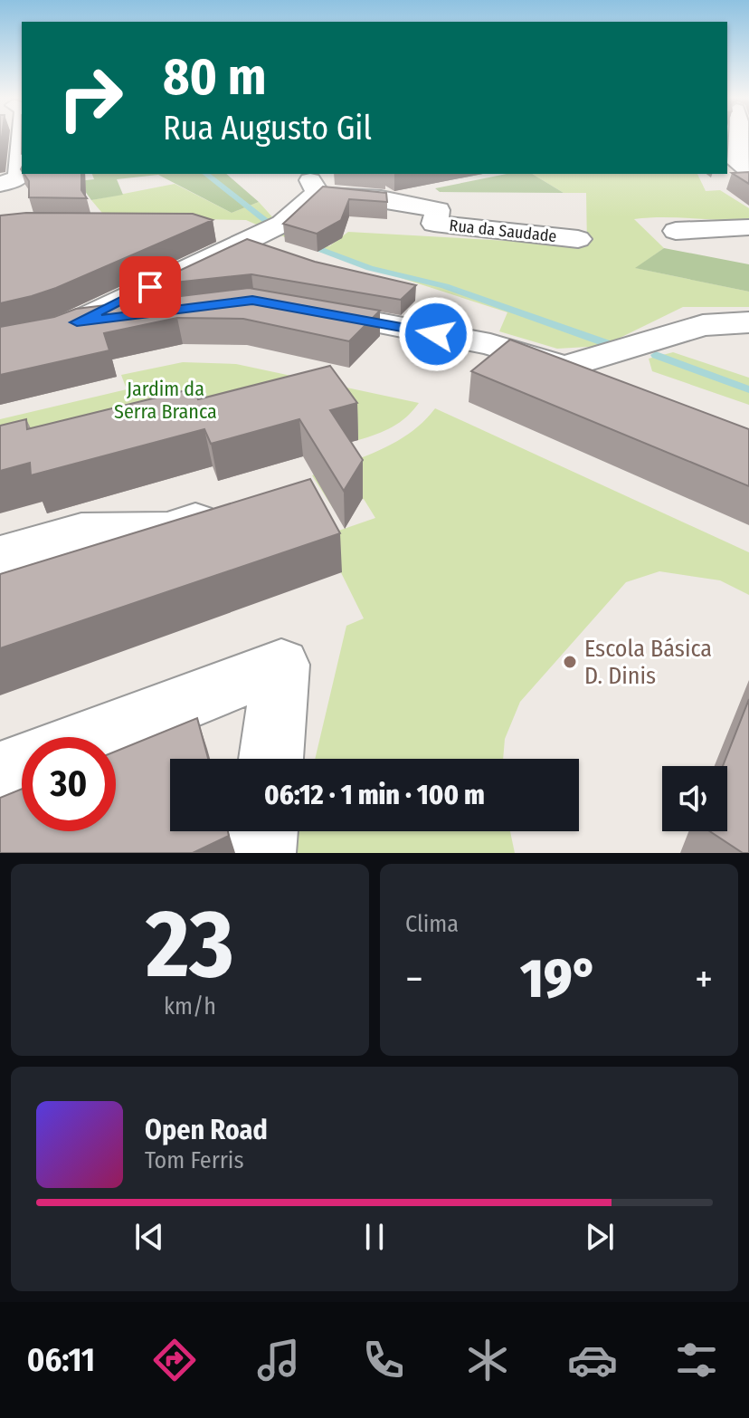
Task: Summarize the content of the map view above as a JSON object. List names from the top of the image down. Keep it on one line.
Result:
{"streets":{"street":["Rua da Saudade"]},"parks":["Jardim da Serra Branca"],"places":["Escola Básica D. Dinis"],"page":{"turn":["80 m","Rua Augusto Gil"],"limit":"30","trip":"06:12 · 1 min · 100 m","tile":[["23","km/h"],"Clima"],"heat":["−","19°","+"],"song":["Open Road","Tom Ferris"],"tabs":"06:11"}}
